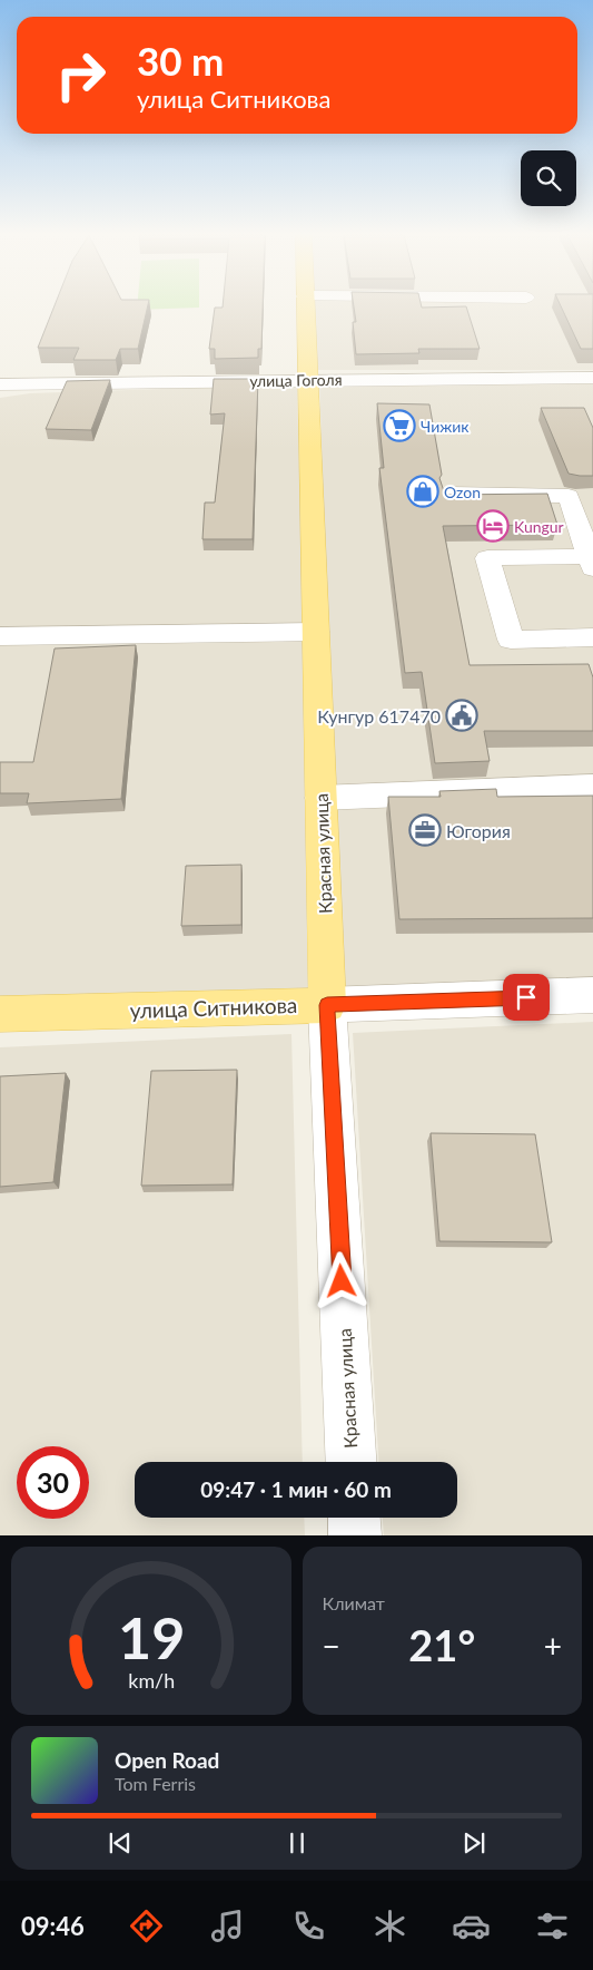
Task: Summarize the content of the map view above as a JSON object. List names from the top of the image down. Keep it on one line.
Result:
{"streets":{"main road":["Красная улица","улица Ситникова"],"street":["улица Гоголя"]},"crossings":[["улица Гоголя","Красная улица"],["Красная улица","улица Ситникова"]],"places":{"supermarket":["Чижик"],"shop":["Ozon"],"hotel":["Kungur"],"public building":["Кунгур 617470"],"office":["Югория"]},"page":{"turn":["30 m","улица Ситникова"],"limit":"30","trip":"09:47 · 1 мин · 60 m","tile":"Климат","heat":["−","21°","+"],"song":["Open Road","Tom Ferris"],"tabs":"09:46","gauge":["19","km/h"]}}
